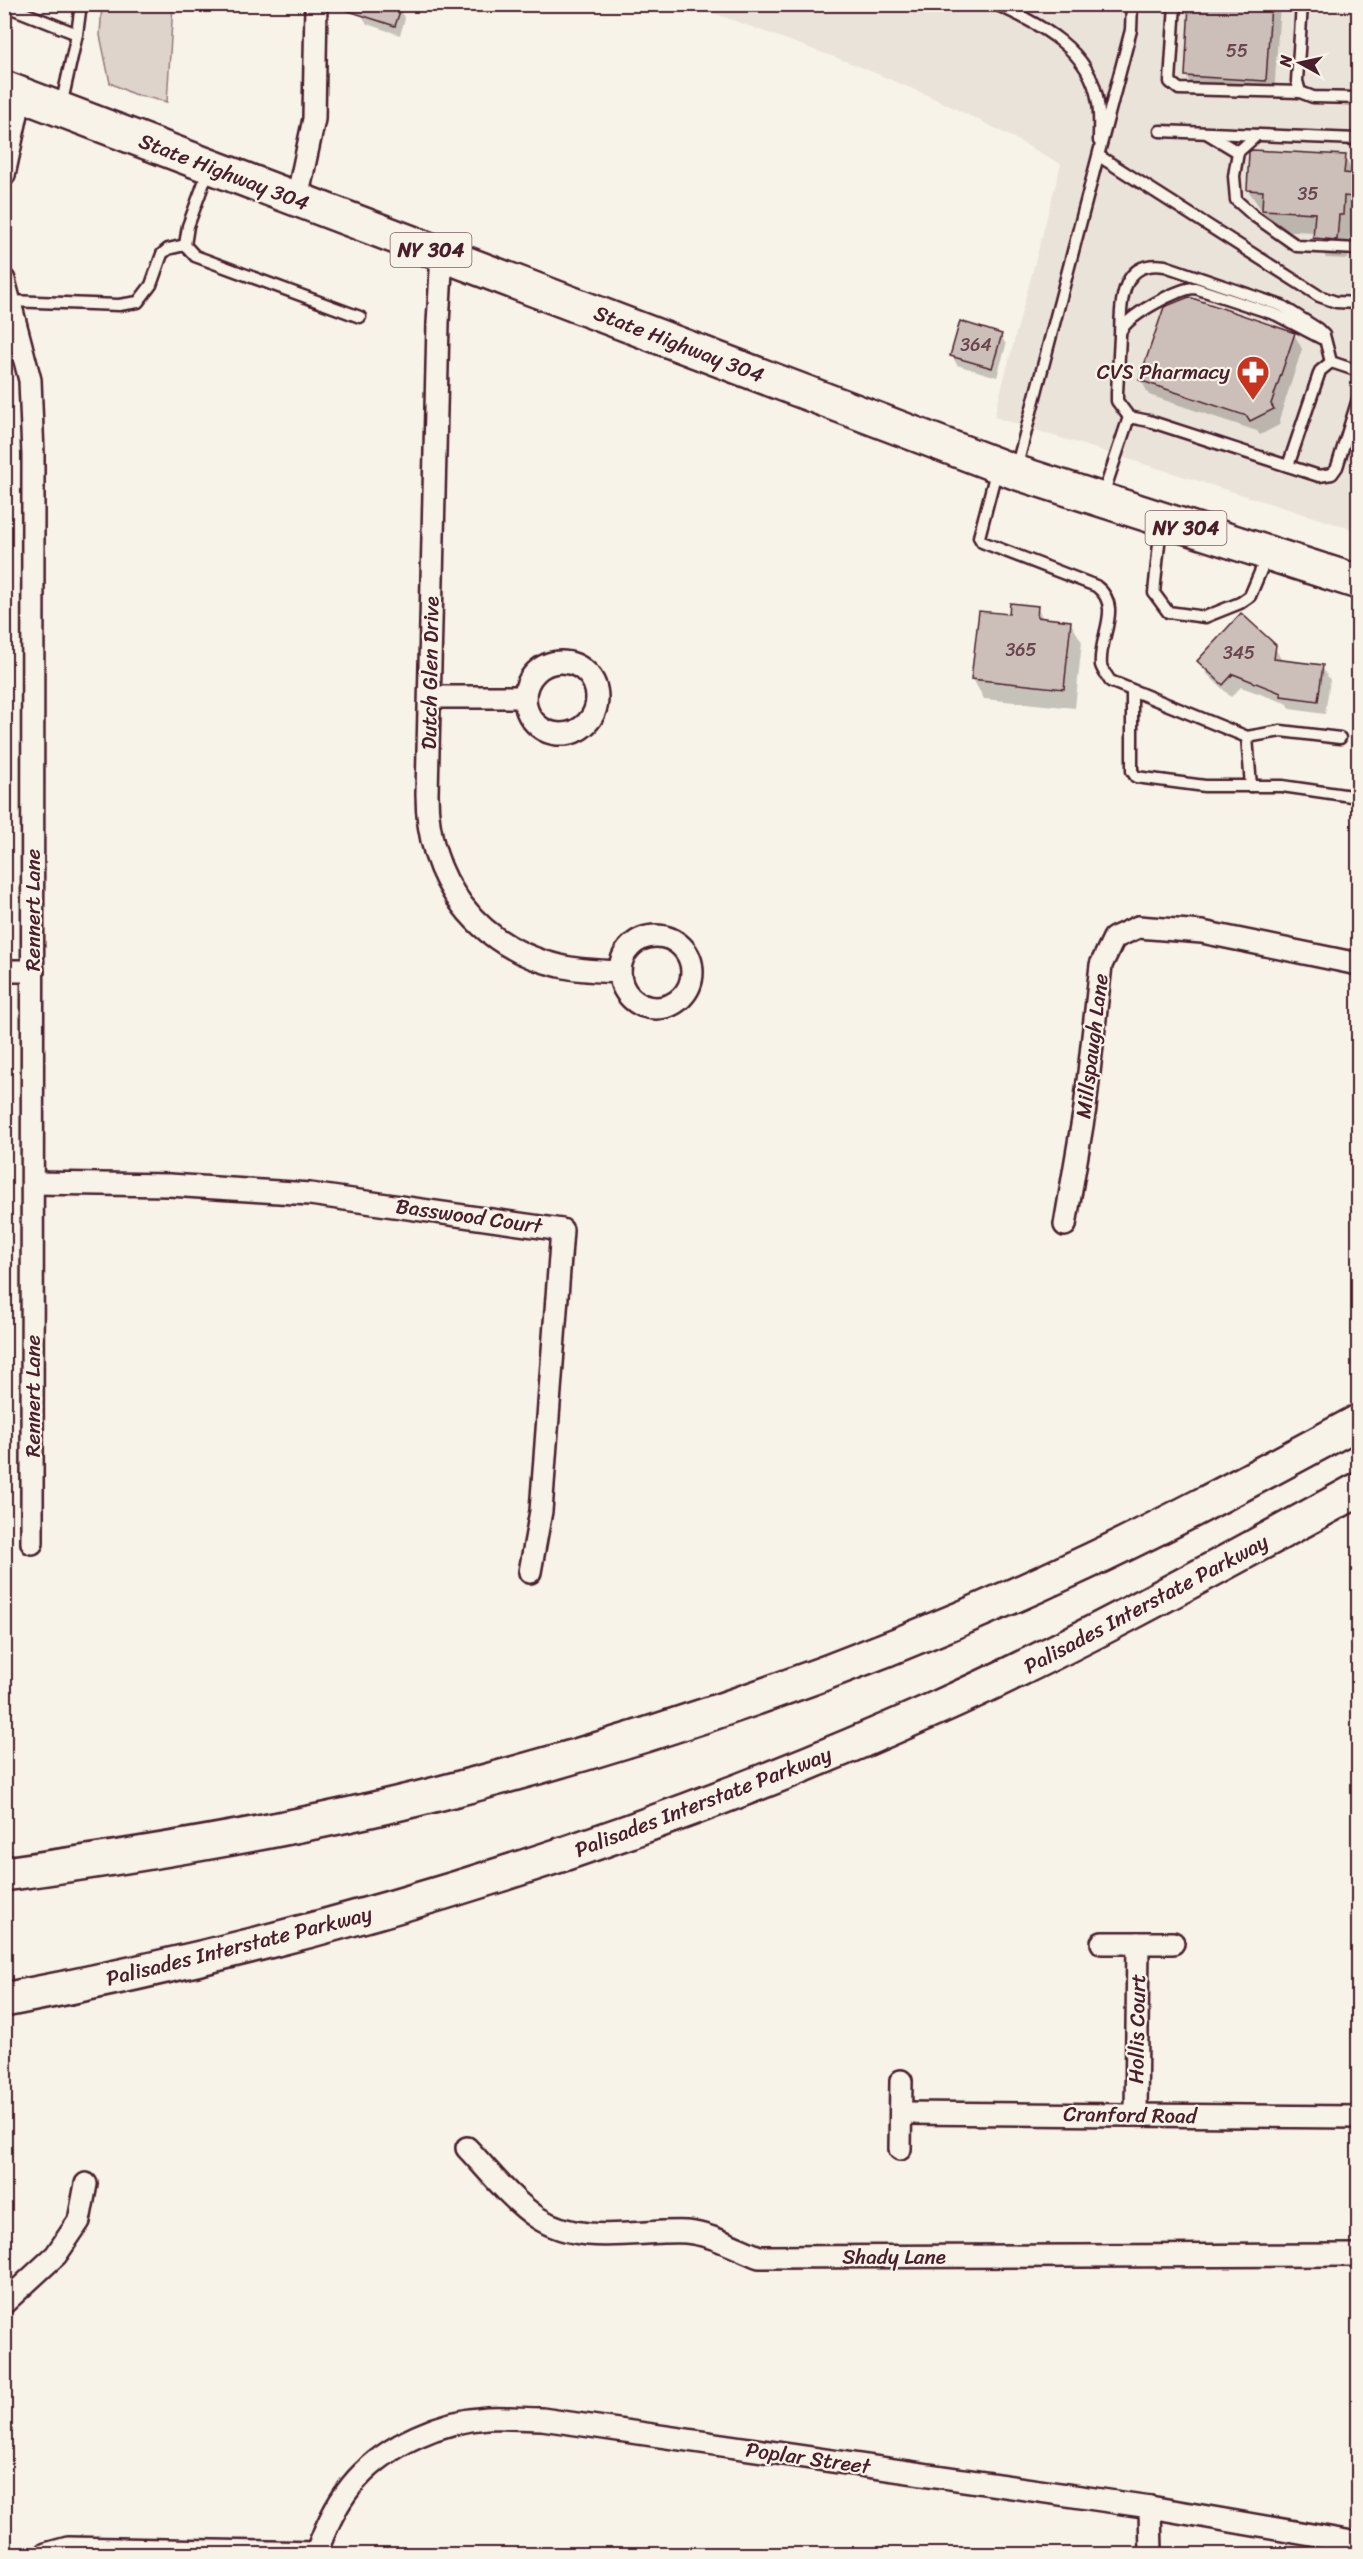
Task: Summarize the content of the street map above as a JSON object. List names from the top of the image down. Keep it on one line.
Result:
{"streets":{"main road":["State Highway 304","NY 304","Palisades Interstate Parkway"],"street":["Dutch Glen Drive","Rennert Lane","Millspaugh Lane","Basswood Court","Hollis Court","Cranford Road","Shady Lane","Poplar Street"]},"crossings":[["State Highway 304","Dutch Glen Drive"],["Rennert Lane","Basswood Court"],["Hollis Court","Cranford Road"]],"places":{"pharmacy":["CVS Pharmacy"]},"house_numbers":["55","35","364","365","345"],"north":"left"}
